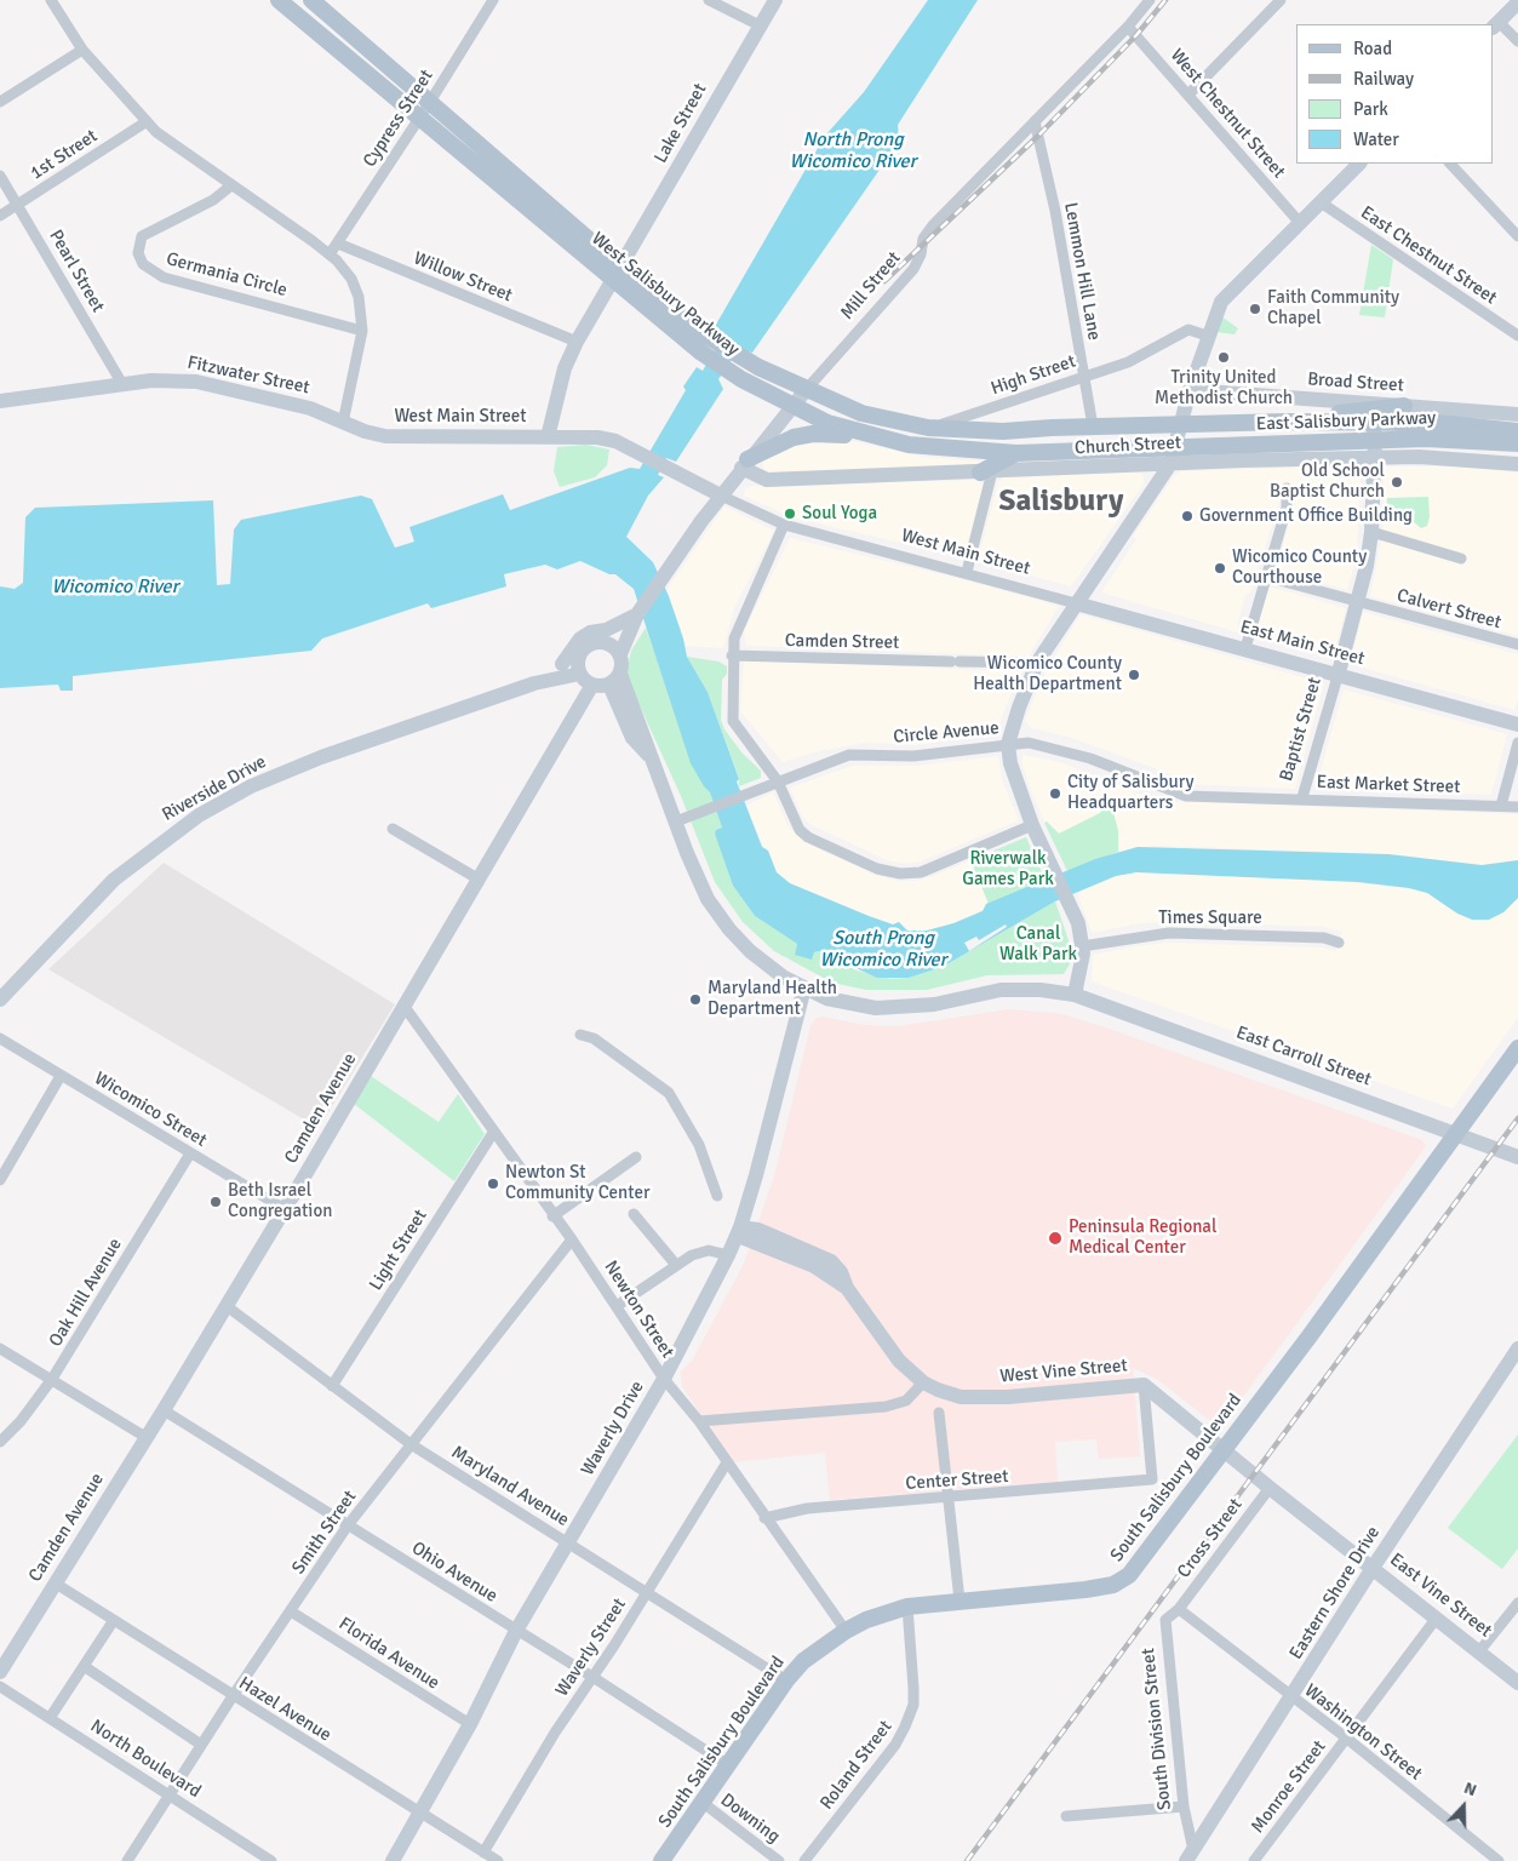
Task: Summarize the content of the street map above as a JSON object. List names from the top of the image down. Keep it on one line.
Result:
{"streets":{"main road":["West Salisbury Parkway","East Salisbury Parkway","South Salisbury Boulevard"],"street":["West Chestnut Street","Cypress Street","Lake Street","1st Street","East Chestnut Street","Pearl Street","Lemmon Hill Lane","Germania Circle","Willow Street","Mill Street","Fitzwater Street","High Street","Broad Street","West Main Street","Church Street","Calvert Street","Camden Street","East Main Street","Baptist Street","Circle Avenue","East Market Street","Riverside Drive","Times Square","East Carroll Street","Camden Avenue","Wicomico Street","Light Street","Oak Hill Avenue","Newton Street","West Vine Street","Waverly Drive","Center Street","Maryland Avenue","Smith Street","Cross Street","Ohio Avenue","Eastern Shore Drive","East Vine Street","Waverly Street","Florida Avenue","Hazel Avenue","South Division Street","Washington Street","North Boulevard","Roland Street","Monroe Street","Downing"]},"crossings":[["West Chestnut Street","Mill Street"],["Cypress Street","Willow Street"],["Cypress Street","West Salisbury Parkway"],["Lake Street","Willow Street"],["Lake Street","West Salisbury Parkway"],["Lake Street","West Main Street"],["1st Street","Pearl Street"],["Pearl Street","Fitzwater Street"],["Lemmon Hill Lane","Mill Street"],["Lemmon Hill Lane","West Salisbury Parkway"],["Lemmon Hill Lane","High Street"],["Mill Street","West Salisbury Parkway"],["Mill Street","West Main Street"],["Mill Street","Church Street"],["Mill Street","Riverside Drive"],["Mill Street","East Carroll Street"],["Mill Street","Camden Avenue"],["West Salisbury Parkway","High Street"],["West Salisbury Parkway","East Salisbury Parkway"],["Fitzwater Street","West Main Street"],["West Main Street","East Main Street"],["East Salisbury Parkway","Church Street"],["East Salisbury Parkway","Baptist Street"],["Church Street","Baptist Street"],["Calvert Street","Baptist Street"],["East Main Street","Baptist Street"],["Baptist Street","East Market Street"],["Circle Avenue","East Market Street"],["Circle Avenue","East Carroll Street"],["Riverside Drive","East Carroll Street"],["Riverside Drive","Camden Avenue"],["East Carroll Street","Camden Avenue"],["East Carroll Street","Waverly Drive"],["East Carroll Street","South Salisbury Boulevard"],["Camden Avenue","Wicomico Street"],["Camden Avenue","Newton Street"],["Camden Avenue","Maryland Avenue"],["Camden Avenue","Ohio Avenue"],["Camden Avenue","Hazel Avenue"],["Wicomico Street","Oak Hill Avenue"],["Light Street","Newton Street"],["Light Street","Maryland Avenue"],["Newton Street","Waverly Drive"],["Newton Street","South Salisbury Boulevard"],["Newton Street","Center Street"],["Newton Street","Smith Street"],["Newton Street","Waverly Street"],["West Vine Street","Waverly Drive"],["West Vine Street","South Salisbury Boulevard"],["West Vine Street","Center Street"],["West Vine Street","East Vine Street"],["Waverly Drive","Maryland Avenue"],["Waverly Drive","Ohio Avenue"],["Waverly Drive","Florida Avenue"],["Waverly Drive","Hazel Avenue"],["South Salisbury Boulevard","Maryland Avenue"],["South Salisbury Boulevard","Ohio Avenue"],["South Salisbury Boulevard","East Vine Street"],["South Salisbury Boulevard","Roland Street"],["South Salisbury Boulevard","Downing"],["Maryland Avenue","Smith Street"],["Maryland Avenue","Waverly Street"],["Smith Street","Ohio Avenue"],["Smith Street","Florida Avenue"],["Smith Street","Hazel Avenue"],["Smith Street","North Boulevard"],["Cross Street","East Vine Street"],["Cross Street","South Division Street"],["Cross Street","Washington Street"],["Ohio Avenue","Waverly Street"],["Eastern Shore Drive","East Vine Street"],["Eastern Shore Drive","South Division Street"],["Eastern Shore Drive","Washington Street"],["East Vine Street","Monroe Street"],["Waverly Street","Hazel Avenue"],["South Division Street","Washington Street"],["Washington Street","Monroe Street"]],"districts":["Salisbury"],"water":["North Prong Wicomico River","Wicomico River","South Prong Wicomico River"],"parks":["Riverwalk Games Park","Canal Walk Park"],"places":["Faith Community Chapel","Trinity United Methodist Church","Old School Baptist Church","Soul Yoga","Government Office Building","Wicomico County Courthouse","Wicomico County Health Department","City of Salisbury Headquarters","Maryland Health Department","Newton St Community Center","Beth Israel Congregation","Peninsula Regional Medical Center"],"legend":["Road","Railway","Park","Water"],"north":"top"}
